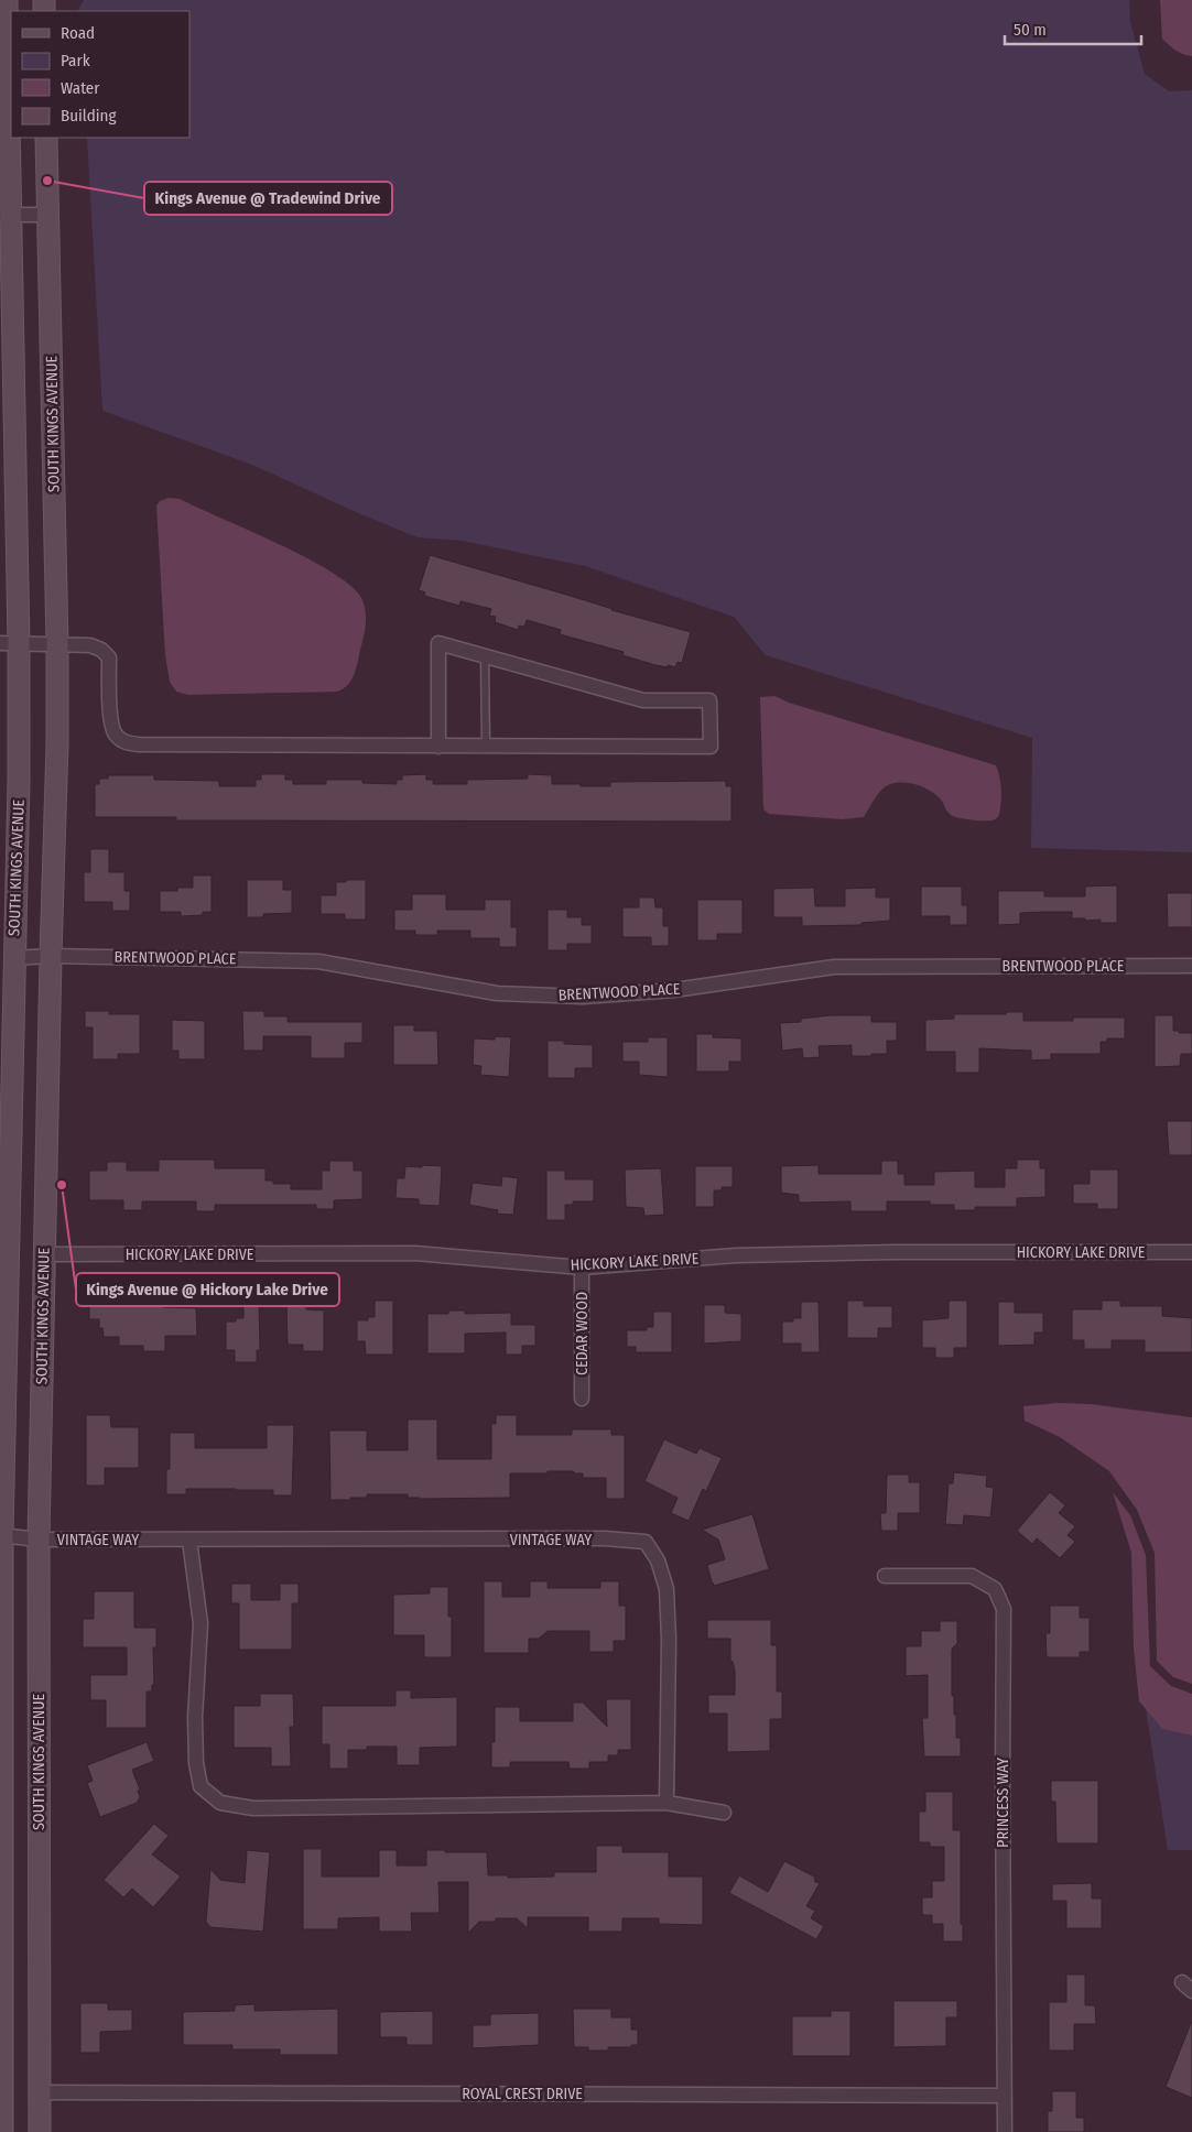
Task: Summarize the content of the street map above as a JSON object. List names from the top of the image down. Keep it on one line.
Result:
{"streets":{"main road":["SOUTH KINGS AVENUE"],"street":["BRENTWOOD PLACE","HICKORY LAKE DRIVE","CEDAR WOOD","VINTAGE WAY","PRINCESS WAY","ROYAL CREST DRIVE"]},"crossings":[["SOUTH KINGS AVENUE","BRENTWOOD PLACE"],["SOUTH KINGS AVENUE","HICKORY LAKE DRIVE"],["SOUTH KINGS AVENUE","VINTAGE WAY"],["SOUTH KINGS AVENUE","ROYAL CREST DRIVE"],["HICKORY LAKE DRIVE","CEDAR WOOD"],["PRINCESS WAY","ROYAL CREST DRIVE"]],"places":["Kings Avenue @ Tradewind Drive","Kings Avenue @ Hickory Lake Drive"],"legend":["Road","Park","Water","Building"],"scale_bar":"50 m"}
